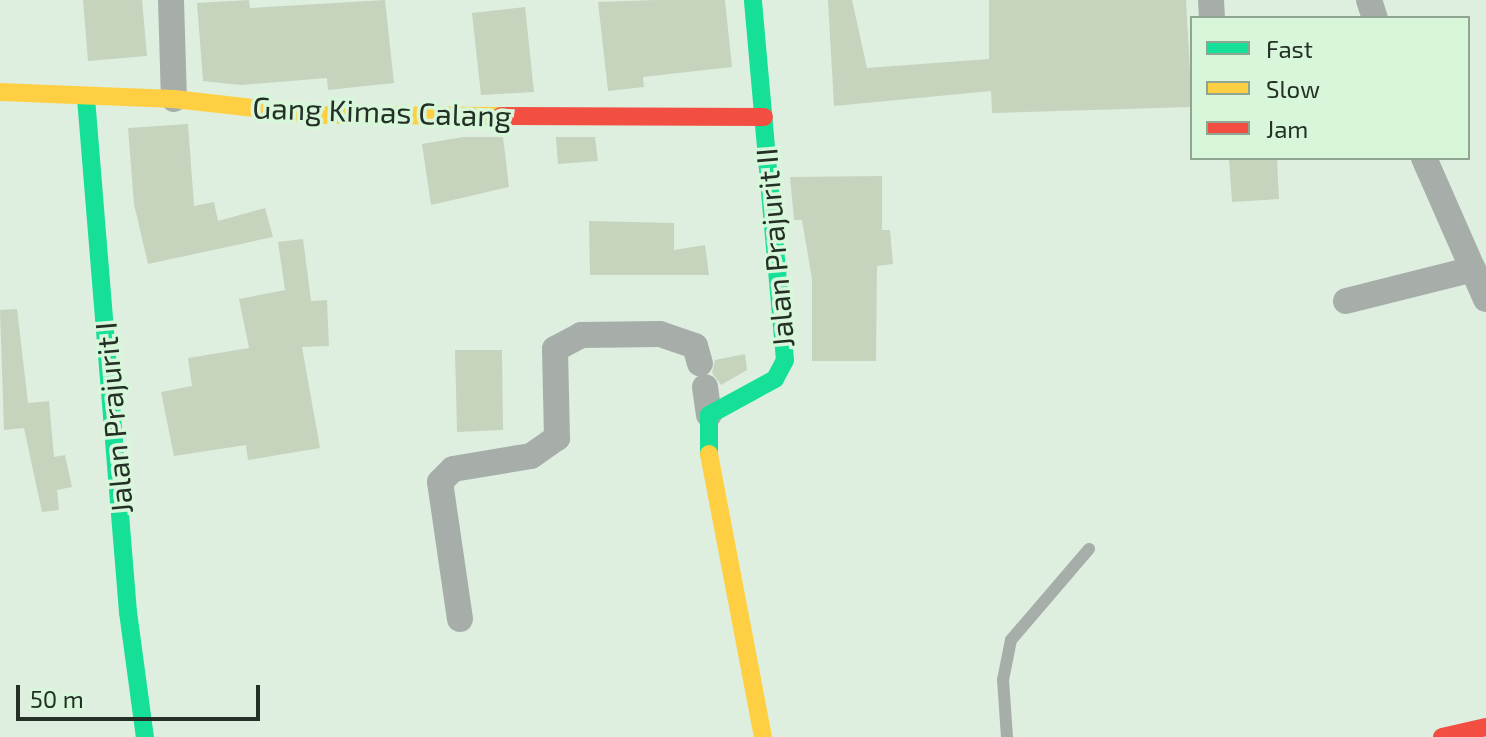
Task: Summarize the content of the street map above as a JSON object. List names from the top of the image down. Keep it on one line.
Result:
{"streets":{"street":["Gang Kimas Calang","Jalan Prajurit II","Jalan Prajurit I"]},"crossings":[["Gang Kimas Calang","Jalan Prajurit II"],["Gang Kimas Calang","Jalan Prajurit I"]],"legend":["Fast","Slow","Jam"],"scale_bar":"50 m"}
